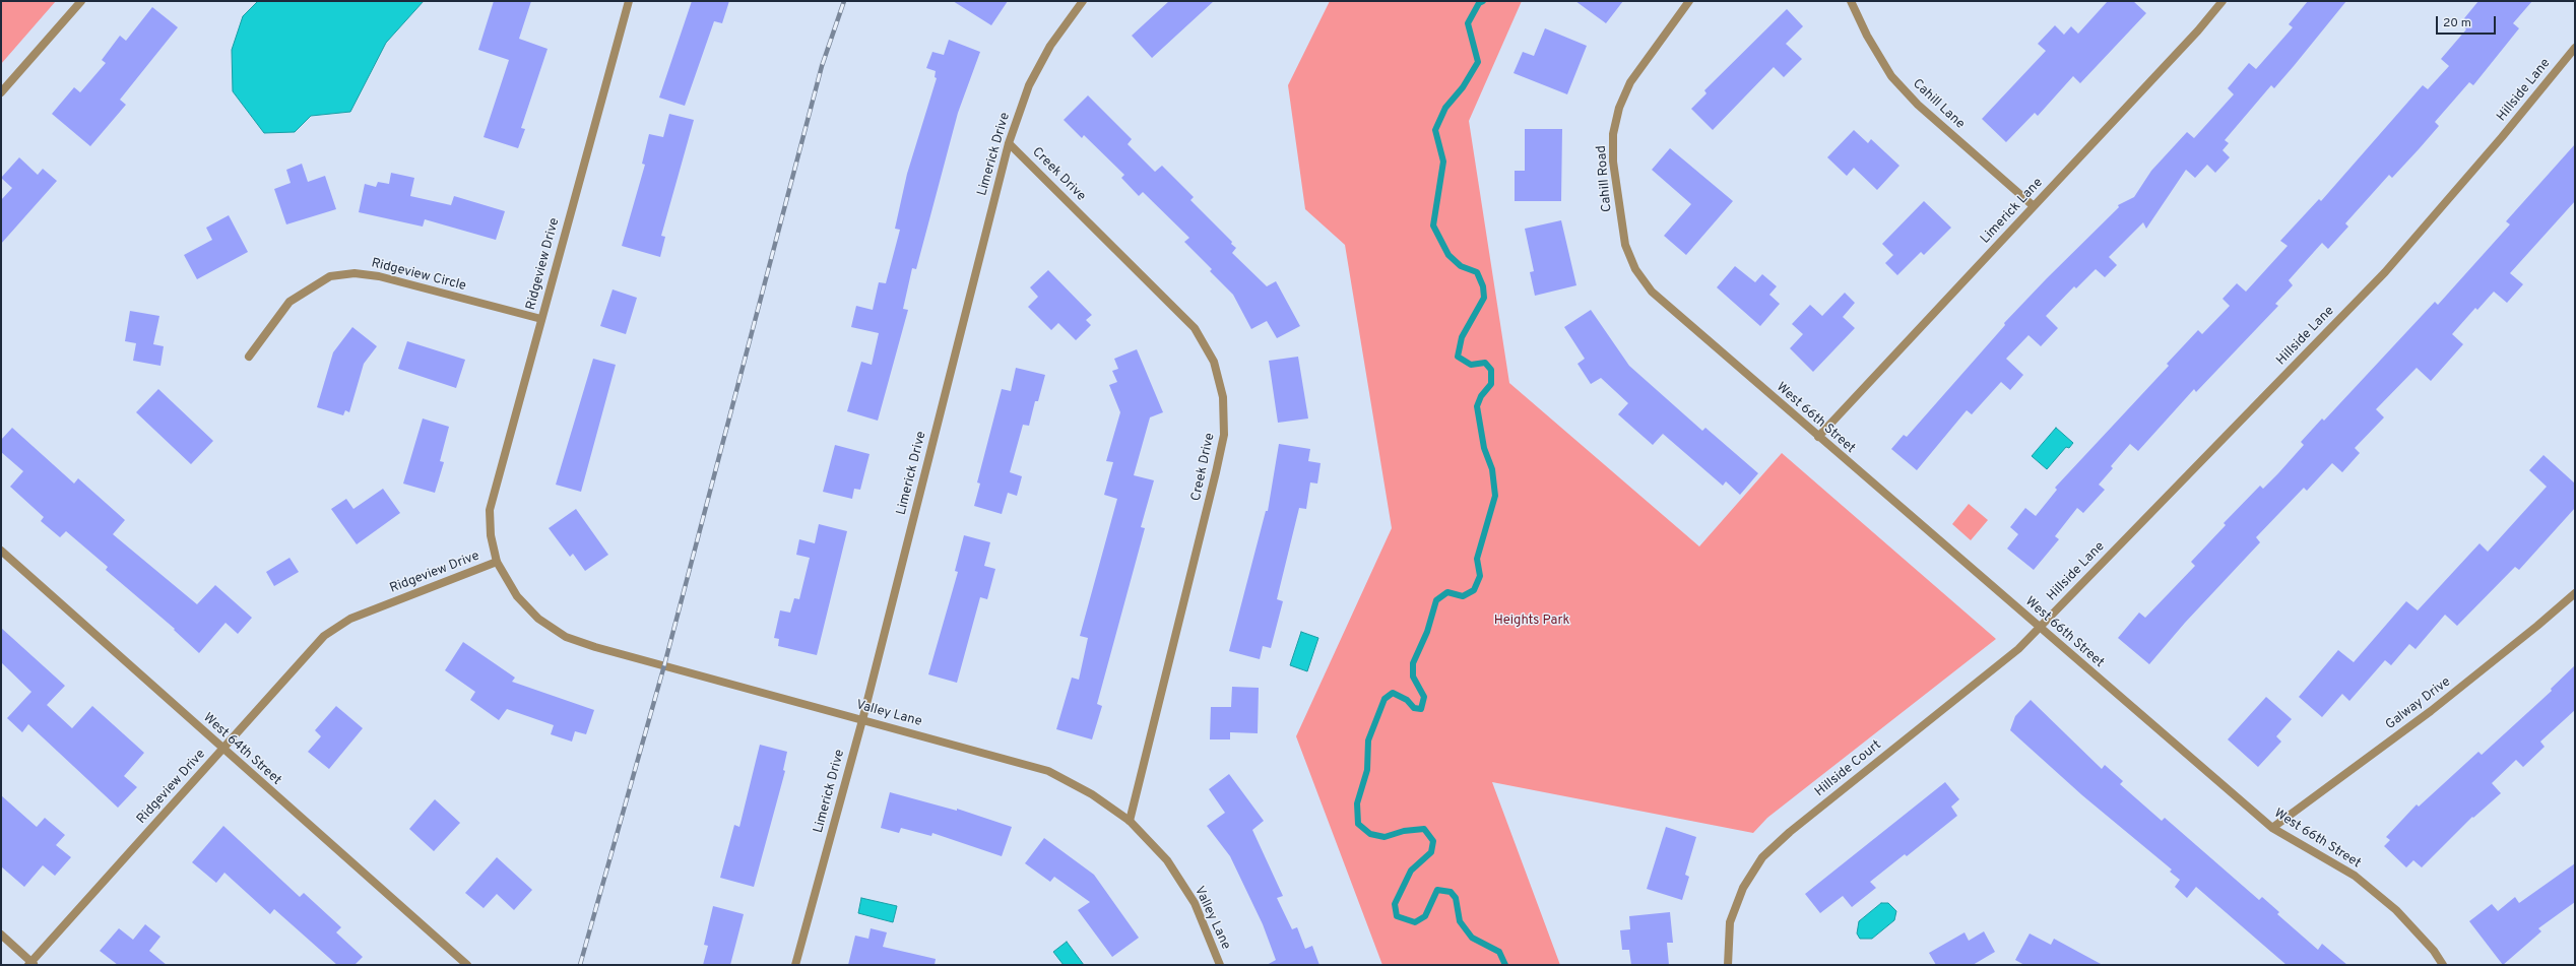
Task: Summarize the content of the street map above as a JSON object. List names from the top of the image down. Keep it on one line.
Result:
{"streets":{"street":["Hillside Lane","Cahill Lane","Limerick Drive","Creek Drive","Cahill Road","Limerick Lane","Ridgeview Drive","Ridgeview Circle","West 66th Street","Galway Drive","Valley Lane","West 64th Street","Hillside Court"]},"crossings":[["Hillside Lane","West 66th Street"],["Hillside Lane","Hillside Court"],["Cahill Lane","Limerick Lane"],["Limerick Drive","Creek Drive"],["Limerick Drive","Valley Lane"],["Creek Drive","Valley Lane"],["Cahill Road","West 66th Street"],["Limerick Lane","West 66th Street"],["Ridgeview Drive","Ridgeview Circle"],["Ridgeview Drive","Valley Lane"],["Ridgeview Drive","West 64th Street"],["West 66th Street","Galway Drive"],["West 66th Street","Hillside Court"]],"parks":["Heights Park"],"scale_bar":"20 m"}
